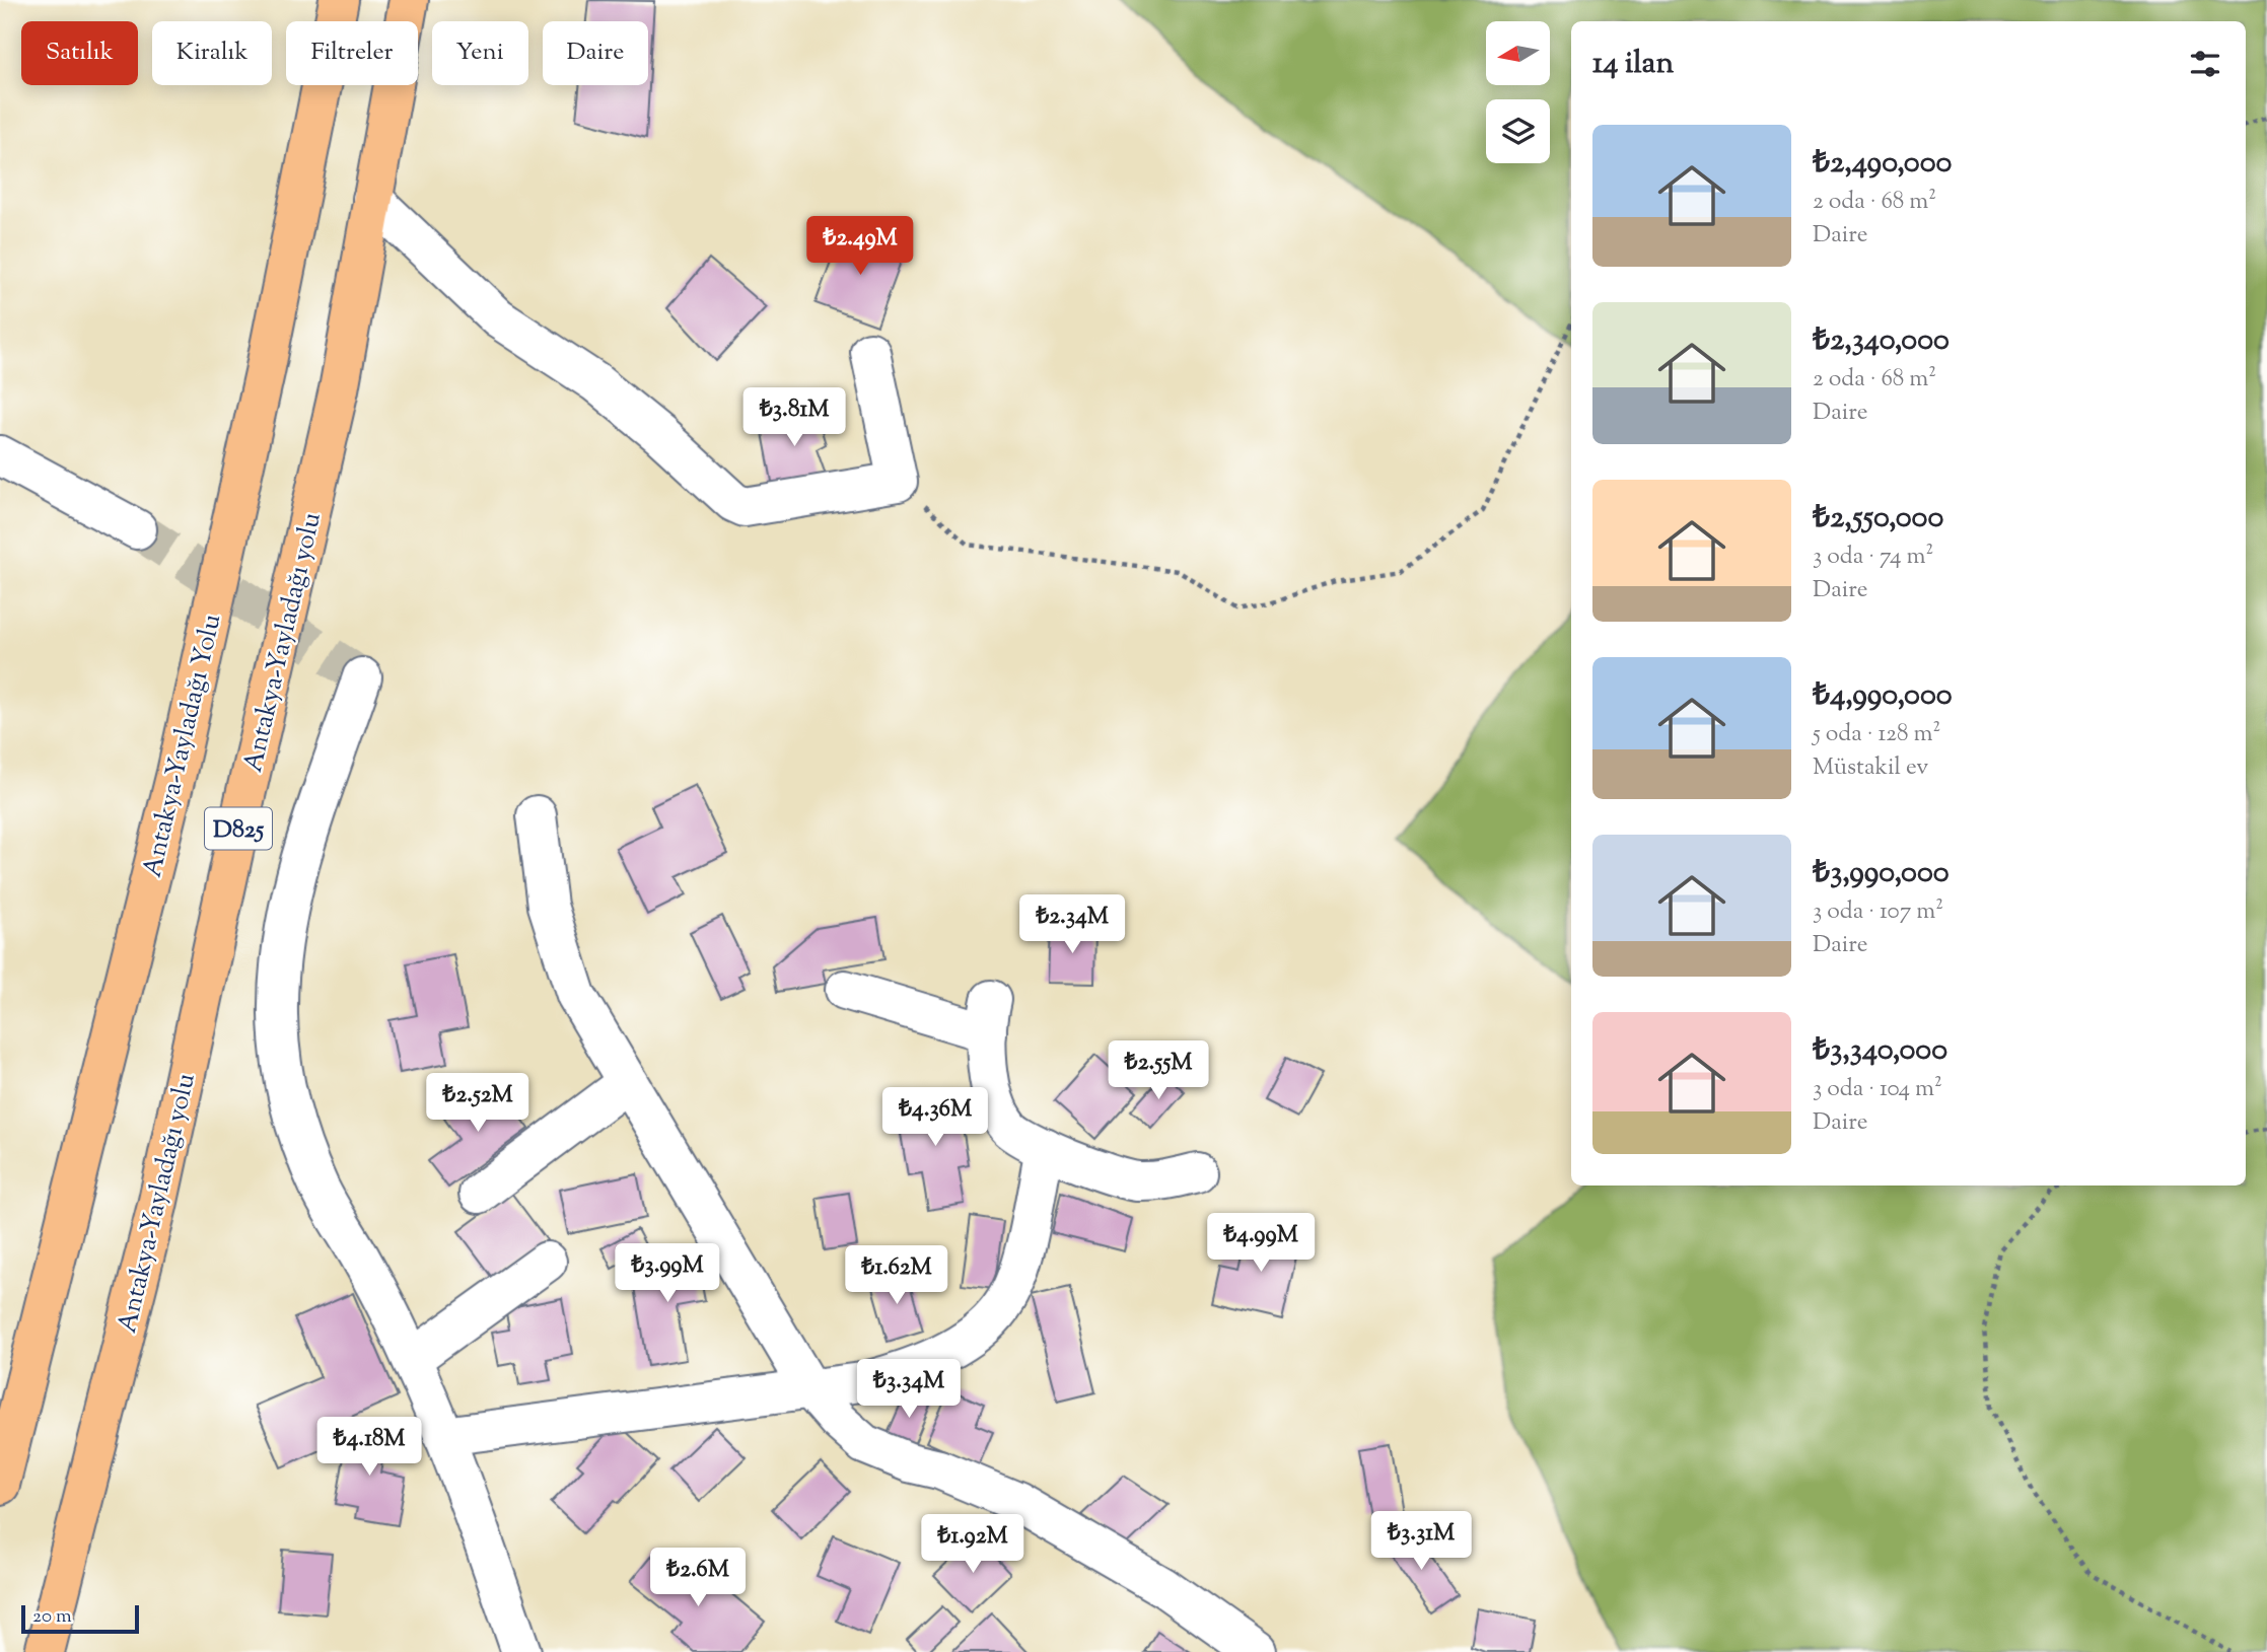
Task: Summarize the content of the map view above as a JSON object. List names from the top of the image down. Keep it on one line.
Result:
{"streets":{"highway":["Antakya-Yayladağı yolu","Antakya-Yayladağı Yolu","D825"]},"scale_bar":"20 m","north":"left","page":{"chip":["Satılık","Kiralık","Filtreler","Yeni","Daire"],"heading":"14 ilan","list":[{"name":"₺2,490,000","note":"2 oda · 68 m² · Daire"},{"name":"₺2,340,000","note":"2 oda · 68 m² · Daire"},{"name":"₺2,550,000","note":"3 oda · 74 m² · Daire"},{"name":"₺4,990,000","note":"5 oda · 128 m² · Müstakil ev"},{"name":"₺3,990,000","note":"3 oda · 107 m² · Daire"},{"name":"₺3,340,000","note":"3 oda · 104 m² · Daire"}],"price":["₺2.49M","₺3.81M","₺2.34M","₺2.55M","₺2.52M","₺4.36M","₺4.99M","₺3.99M","₺1.62M","₺3.34M","₺4.18M","₺3.31M","₺1.92M","₺2.6M"],"scale":"20 m"}}
